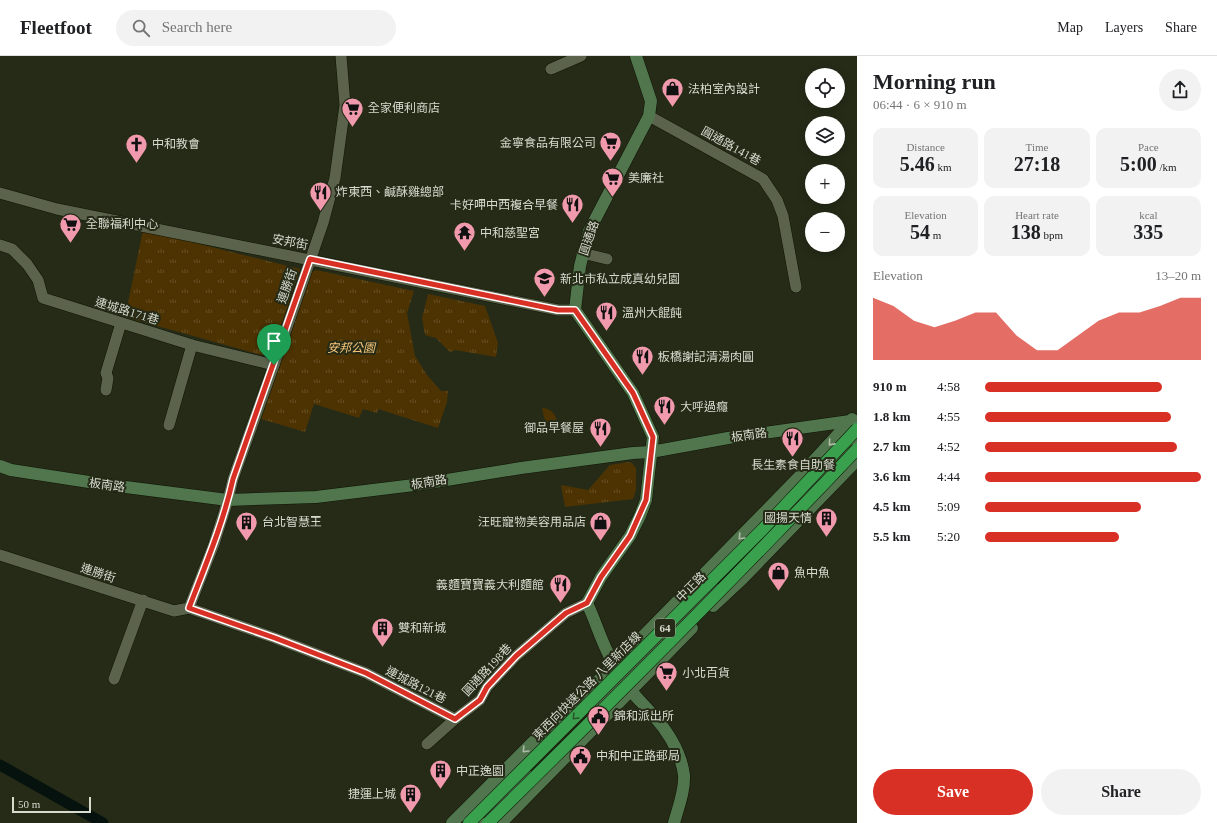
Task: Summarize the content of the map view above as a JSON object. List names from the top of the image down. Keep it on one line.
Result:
{"streets":{"highway":["64","東西向快速公路 八里新店線"],"street":["圓通路141巷","圓通路","安邦街","連勝街","連城路171巷","板南路","中正路","圓通路198巷","連城路121巷"]},"crossings":[["圓通路141巷","圓通路"],["圓通路","安邦街"],["安邦街","連勝街"],["連勝街","連城路171巷"],["連勝街","板南路"],["連勝街","連城路121巷"],["板南路","中正路"],["板南路","東西向快速公路 八里新店線"],["中正路","東西向快速公路 八里新店線"],["圓通路198巷","連城路121巷"]],"parks":["安邦公園"],"places":{"shop":["法柏室內設計","汪旺寵物美容用品店","魚中魚"],"supermarket":["全家便利商店","金寧食品有限公司","美廉社","全聯福利中心","小北百貨"],"church":["中和教會"],"restaurant":["炸東西、鹹酥雞總部","卡好呷中西複合早餐","溫州大餛飩","板橋謝記清湯肉圓","大呼過癮","御品早餐屋","長生素食自助餐","義麵寶寶義大利麵館"],"temple":["中和慈聖宮"],"school or university":["新北市私立成真幼兒園"],"building":["國揚天情","台北智慧王","雙和新城","中正逸園","捷運上城"],"public building":["錦和派出所","中和中正路郵局"]},"scale_bar":"50 m","page":{"header":"Fleetfoot","search":"Search here","nav":["Map","Layers","Share"],"heading":["Morning run","06:44 · 6 × 910 m"],"map_buttons":["+","−"],"stats":[["Distance","5.46 km"],["Time","27:18"],["Pace","5:00 /km"],["Elevation","54 m"],["Heart rate","138 bpm"],["kcal","335"]],"chart":["Elevation","13–20 m"],"list":[{"name":"910 m","note":"4:58"},{"name":"1.8 km","note":"4:55"},{"name":"2.7 km","note":"4:52"},{"name":"3.6 km","note":"4:44"},{"name":"4.5 km","note":"5:09"},{"name":"5.5 km","note":"5:20"}],"buttons":["Save","Share"],"scale":"50 m"}}
